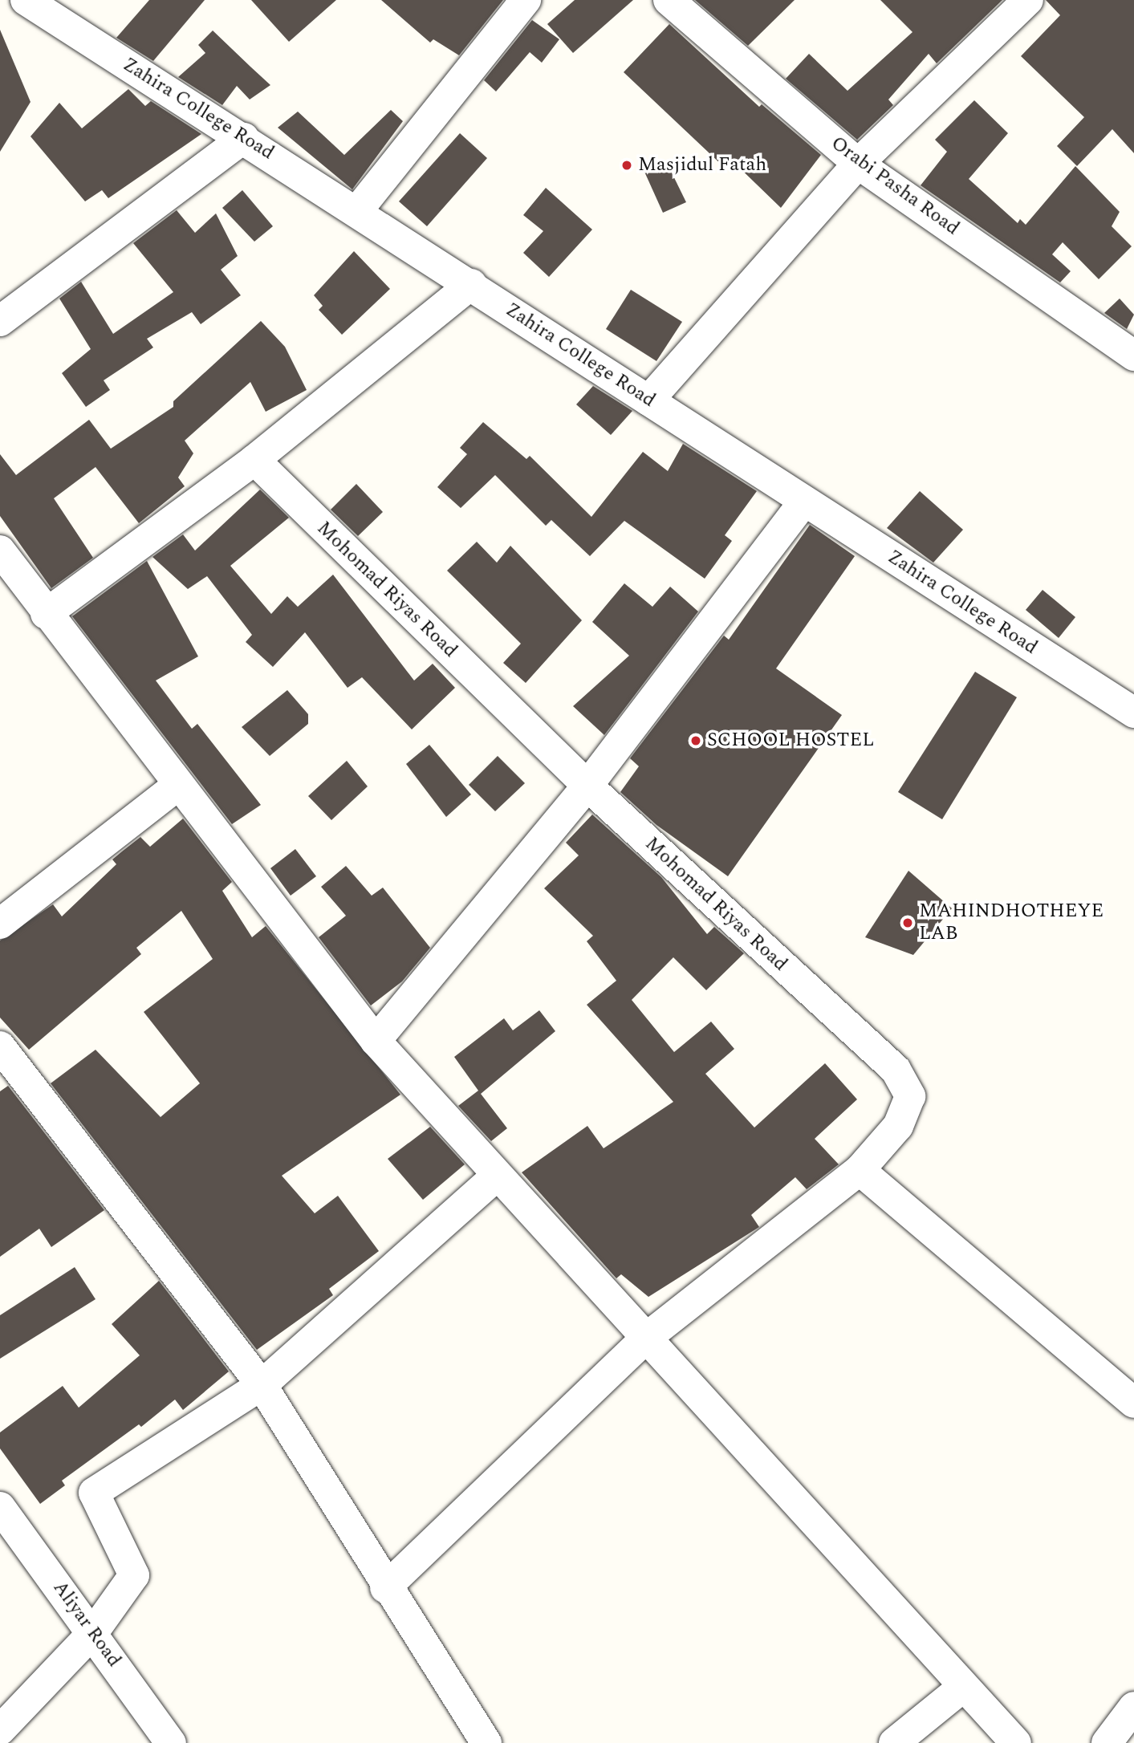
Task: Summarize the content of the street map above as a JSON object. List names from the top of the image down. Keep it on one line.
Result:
{"streets":{"street":["Zahira College Road","Orabi Pasha Road","Mohomad Riyas Road","Aliyar Road"]},"places":["Masjidul Fatah","SCHOOL HOSTEL","MAHINDHOTHEYE LAB"]}
